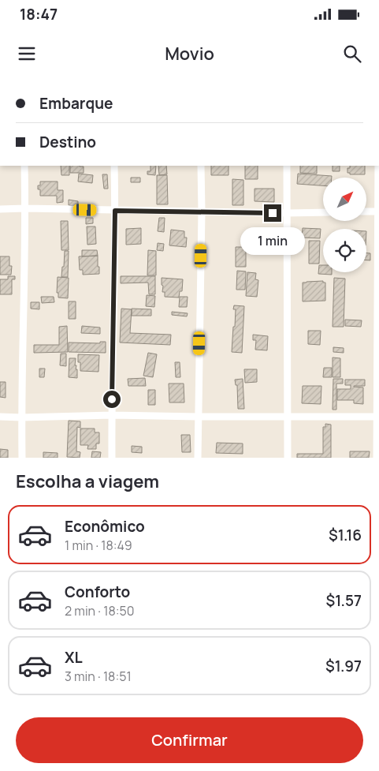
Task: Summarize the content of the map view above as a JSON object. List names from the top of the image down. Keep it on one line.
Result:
{"north":"top right","page":{"status":"18:47","header":"Movio","banner":["Embarque","Destino"],"bubble":"1 min","heading":"Escolha a viagem","list":[{"name":"Econômico","note":"1 min · 18:49","value":"$1.16"},{"name":"Conforto","note":"2 min · 18:50","value":"$1.57"},{"name":"XL","note":"3 min · 18:51","value":"$1.97"}],"buttons":"Confirmar"}}
